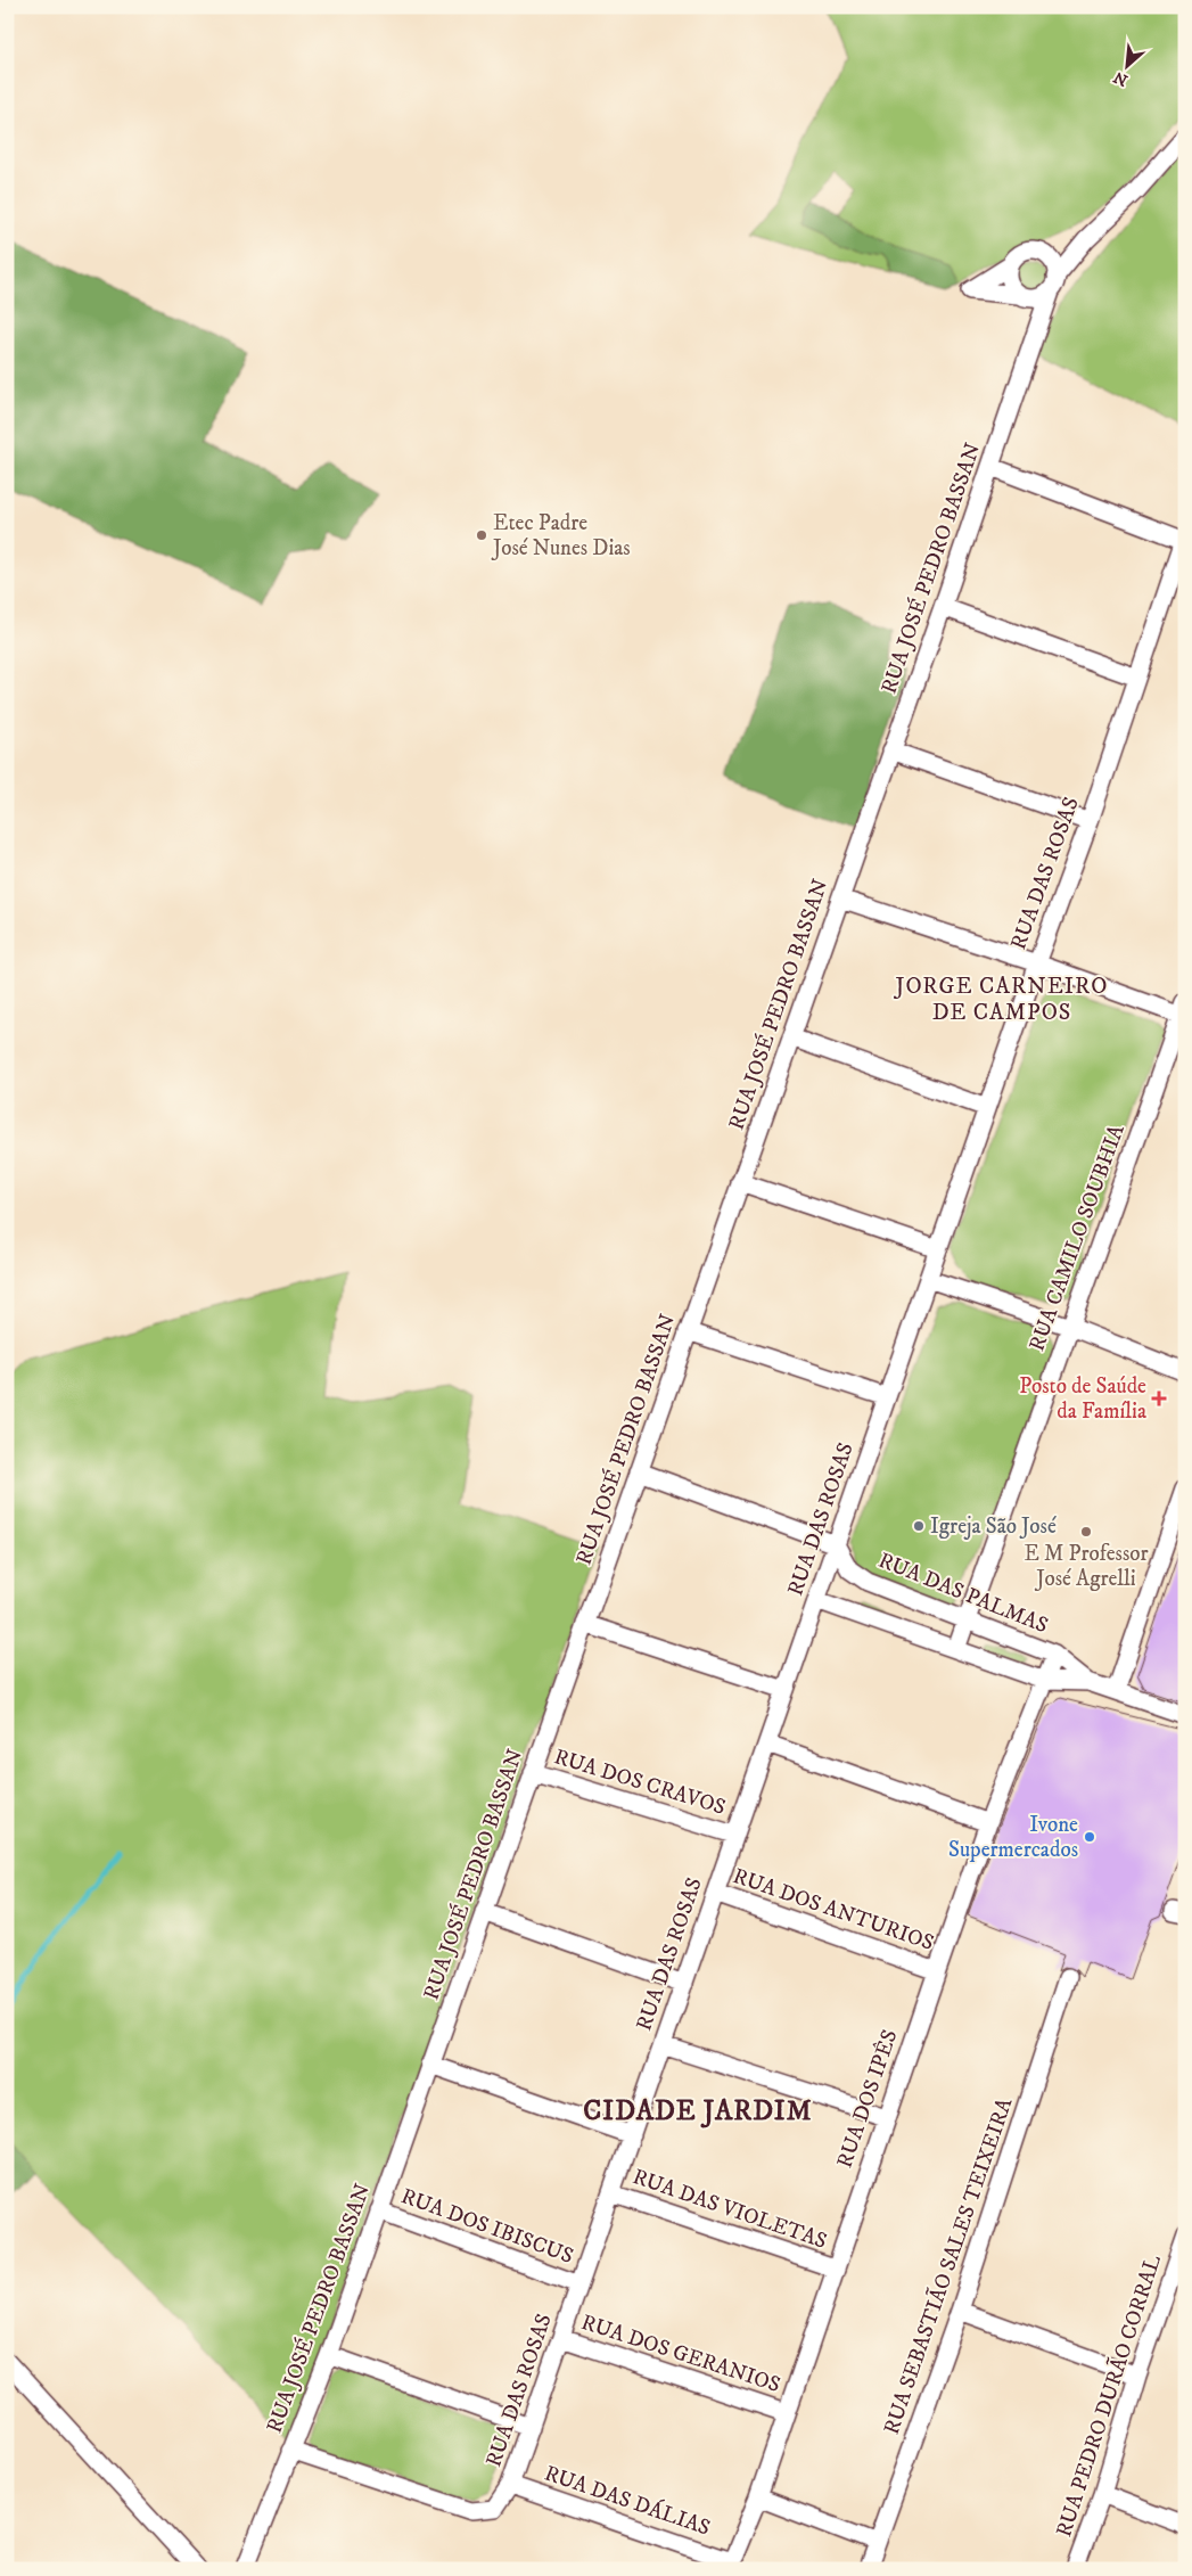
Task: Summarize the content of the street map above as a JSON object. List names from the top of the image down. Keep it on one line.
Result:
{"streets":{"street":["RUA JOSÉ PEDRO BASSAN","RUA DAS ROSAS","RUA CAMILO SOUBHIA","RUA DAS PALMAS","RUA DOS CRAVOS","RUA DOS ANTURIOS","RUA DOS IPÊS","RUA DAS VIOLETAS","RUA DOS IBISCUS","RUA SEBASTIÃO SALES TEIXEIRA","RUA DOS GERANIOS","RUA PEDRO DURÃO CORRAL","RUA DAS DÁLIAS"]},"crossings":[["RUA JOSÉ PEDRO BASSAN","RUA DAS ROSAS"],["RUA JOSÉ PEDRO BASSAN","RUA DOS CRAVOS"],["RUA JOSÉ PEDRO BASSAN","RUA DOS IBISCUS"],["RUA DAS ROSAS","RUA DAS PALMAS"],["RUA DAS ROSAS","RUA DOS CRAVOS"],["RUA DAS ROSAS","RUA DOS ANTURIOS"],["RUA DAS ROSAS","RUA DAS VIOLETAS"],["RUA DAS ROSAS","RUA DOS IBISCUS"],["RUA DAS ROSAS","RUA DOS GERANIOS"],["RUA DAS ROSAS","RUA DAS DÁLIAS"],["RUA CAMILO SOUBHIA","RUA DAS PALMAS"],["RUA DAS PALMAS","RUA DOS IPÊS"],["RUA DOS ANTURIOS","RUA DOS IPÊS"],["RUA DOS IPÊS","RUA DAS VIOLETAS"],["RUA DOS IPÊS","RUA DOS GERANIOS"],["RUA DOS IPÊS","RUA DAS DÁLIAS"]],"districts":["JORGE CARNEIRO DE CAMPOS","CIDADE JARDIM"],"places":{"other":["Etec Padre José Nunes Dias","Igreja São José","E M Professor José Agrelli","Ivone Supermercados"],"health":["Posto de Saúde da Família"]},"north":"bottom left"}
